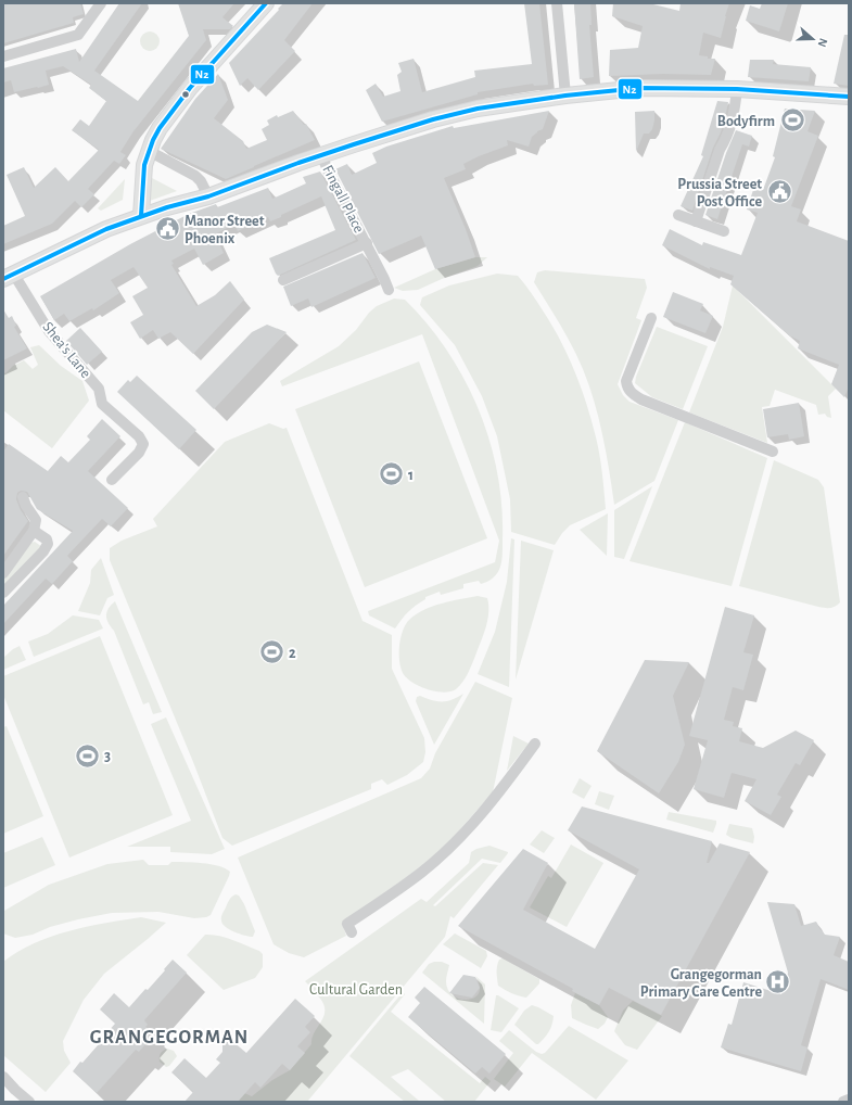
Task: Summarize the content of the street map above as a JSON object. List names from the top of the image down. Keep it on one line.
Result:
{"streets":{"street":["Fingall Place","Shea's Lane"]},"districts":["GRANGEGORMAN"],"parks":["Cultural Garden"],"places":{"sports":["Bodyfirm","1","2","3"],"public building":["Prussia Street Post Office","Manor Street Phoenix"],"hospital":["Grangegorman Primary Care Centre"]},"lines":["transit line N2"],"north":"right"}
